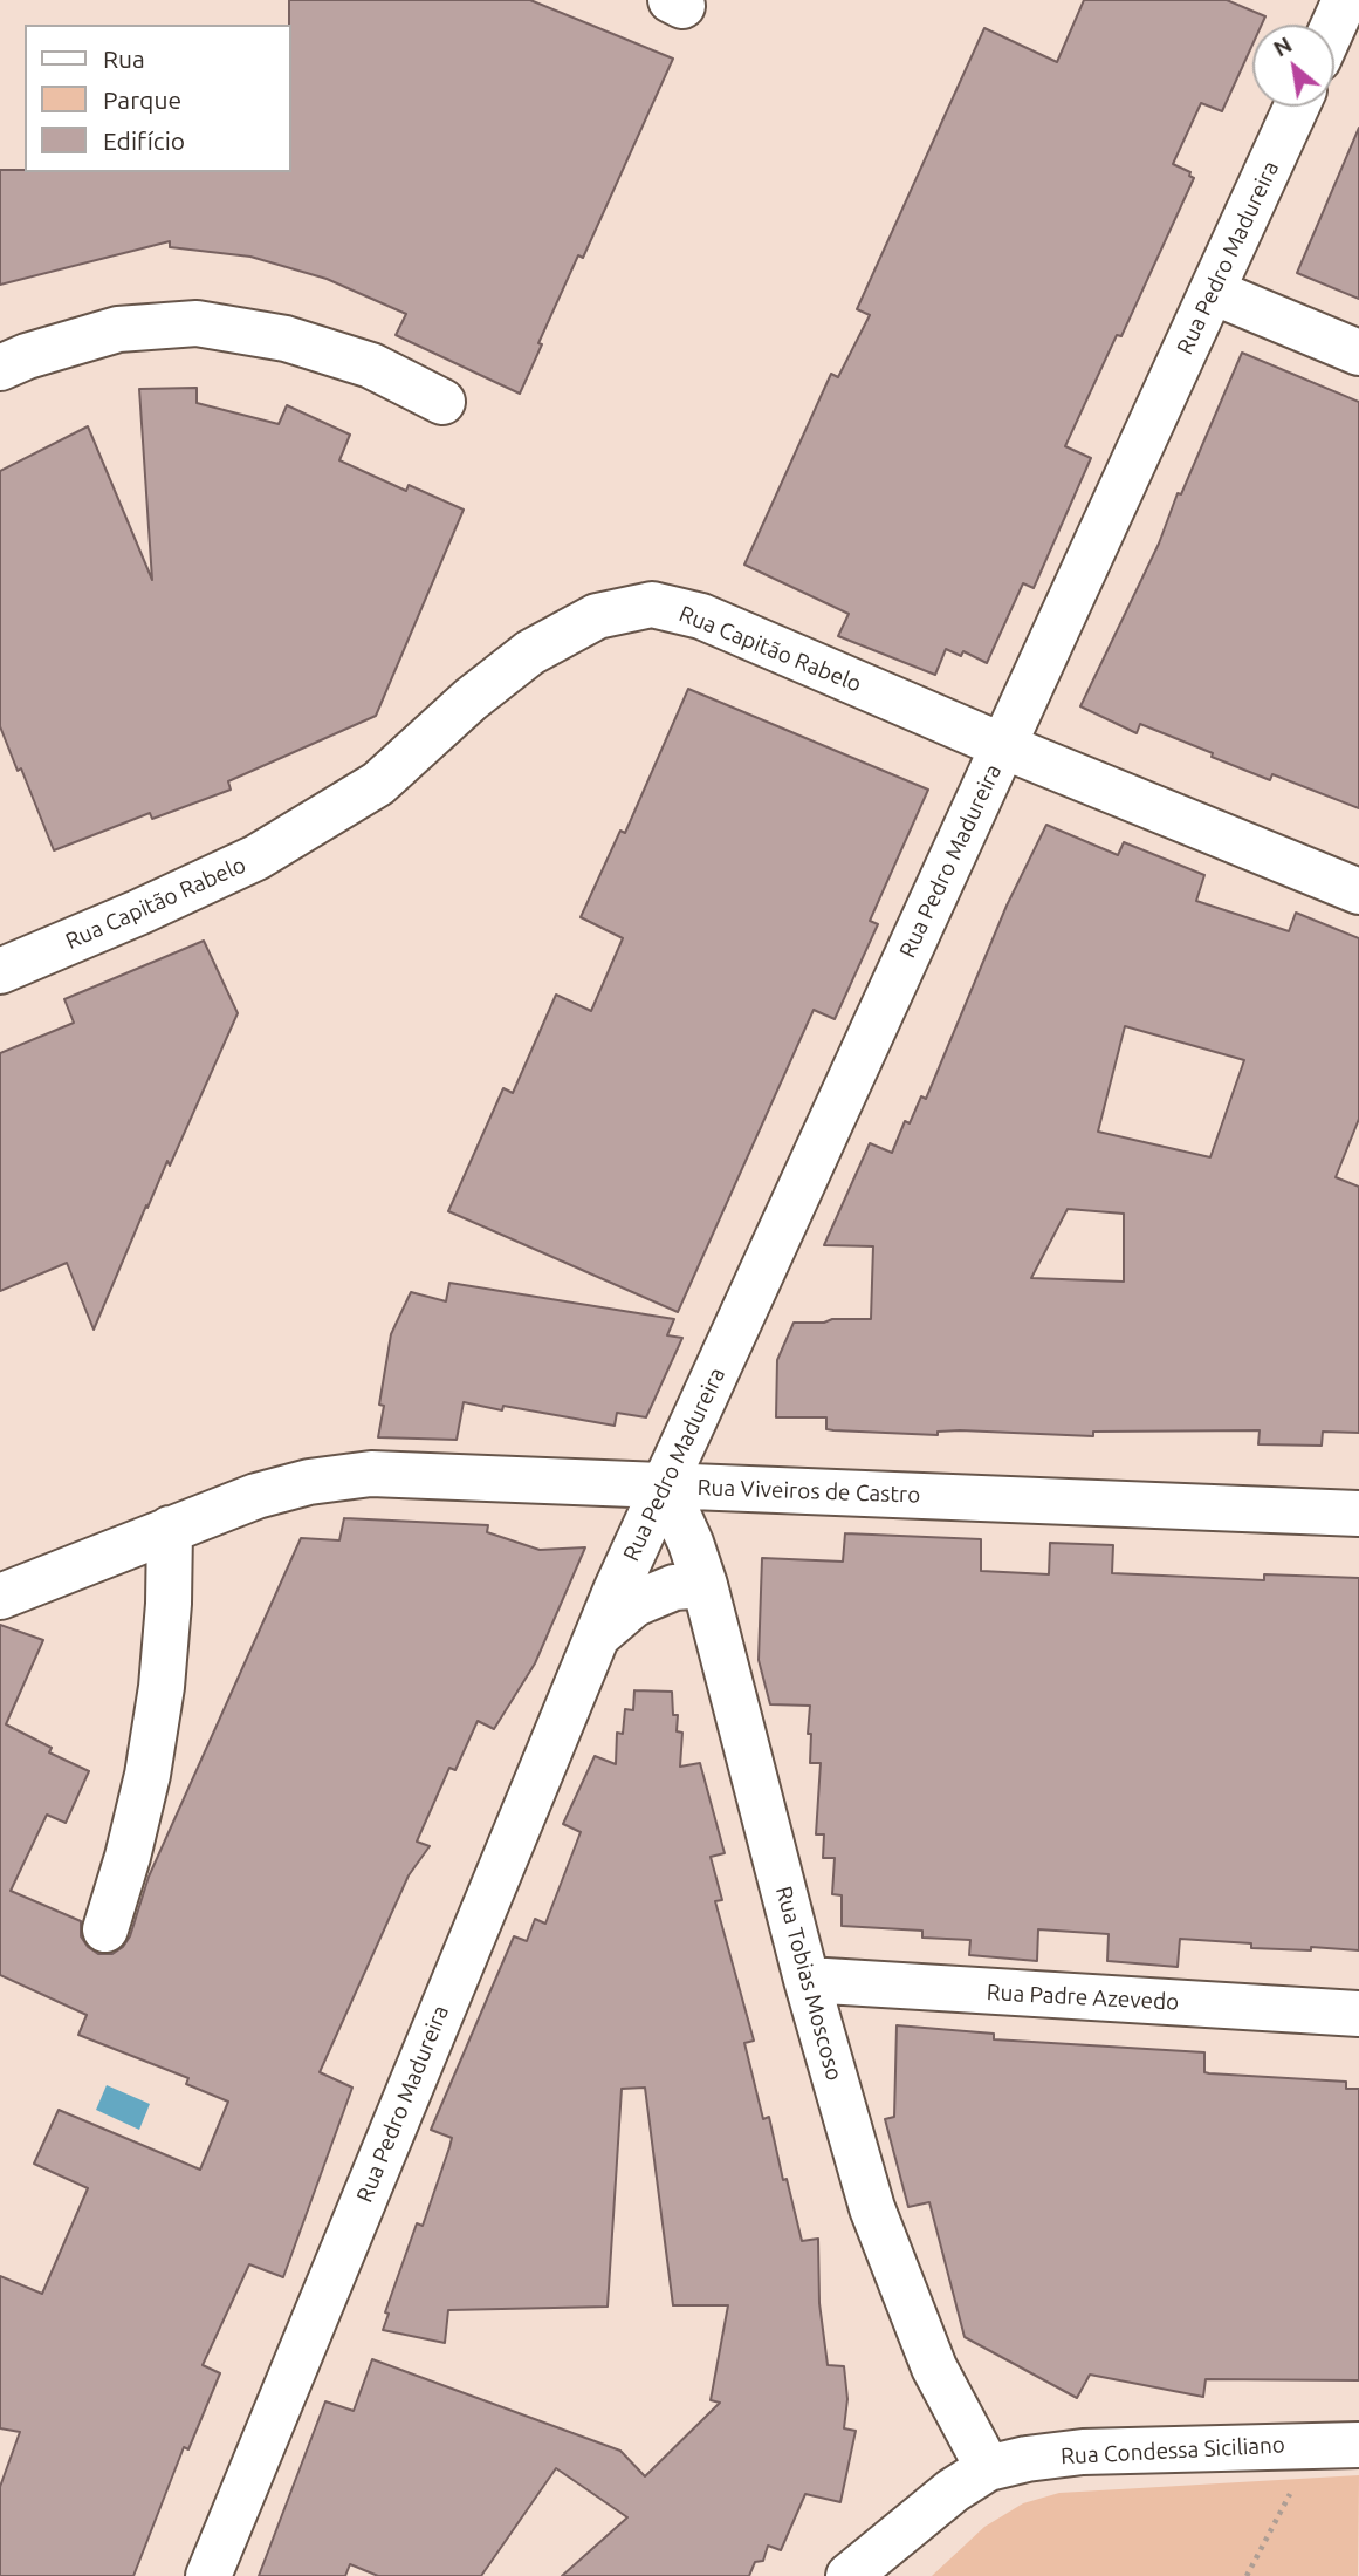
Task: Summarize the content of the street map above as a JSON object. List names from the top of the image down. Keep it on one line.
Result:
{"streets":{"street":["Rua Pedro Madureira","Rua Capitão Rabelo","Rua Viveiros de Castro","Rua Tobias Moscoso","Rua Padre Azevedo","Rua Condessa Siciliano"]},"crossings":[["Rua Pedro Madureira","Rua Capitão Rabelo"],["Rua Pedro Madureira","Rua Viveiros de Castro"],["Rua Pedro Madureira","Rua Tobias Moscoso"],["Rua Viveiros de Castro","Rua Tobias Moscoso"],["Rua Tobias Moscoso","Rua Padre Azevedo"],["Rua Tobias Moscoso","Rua Condessa Siciliano"]],"legend":["Rua","Parque","Edifício"],"north":"top left"}
